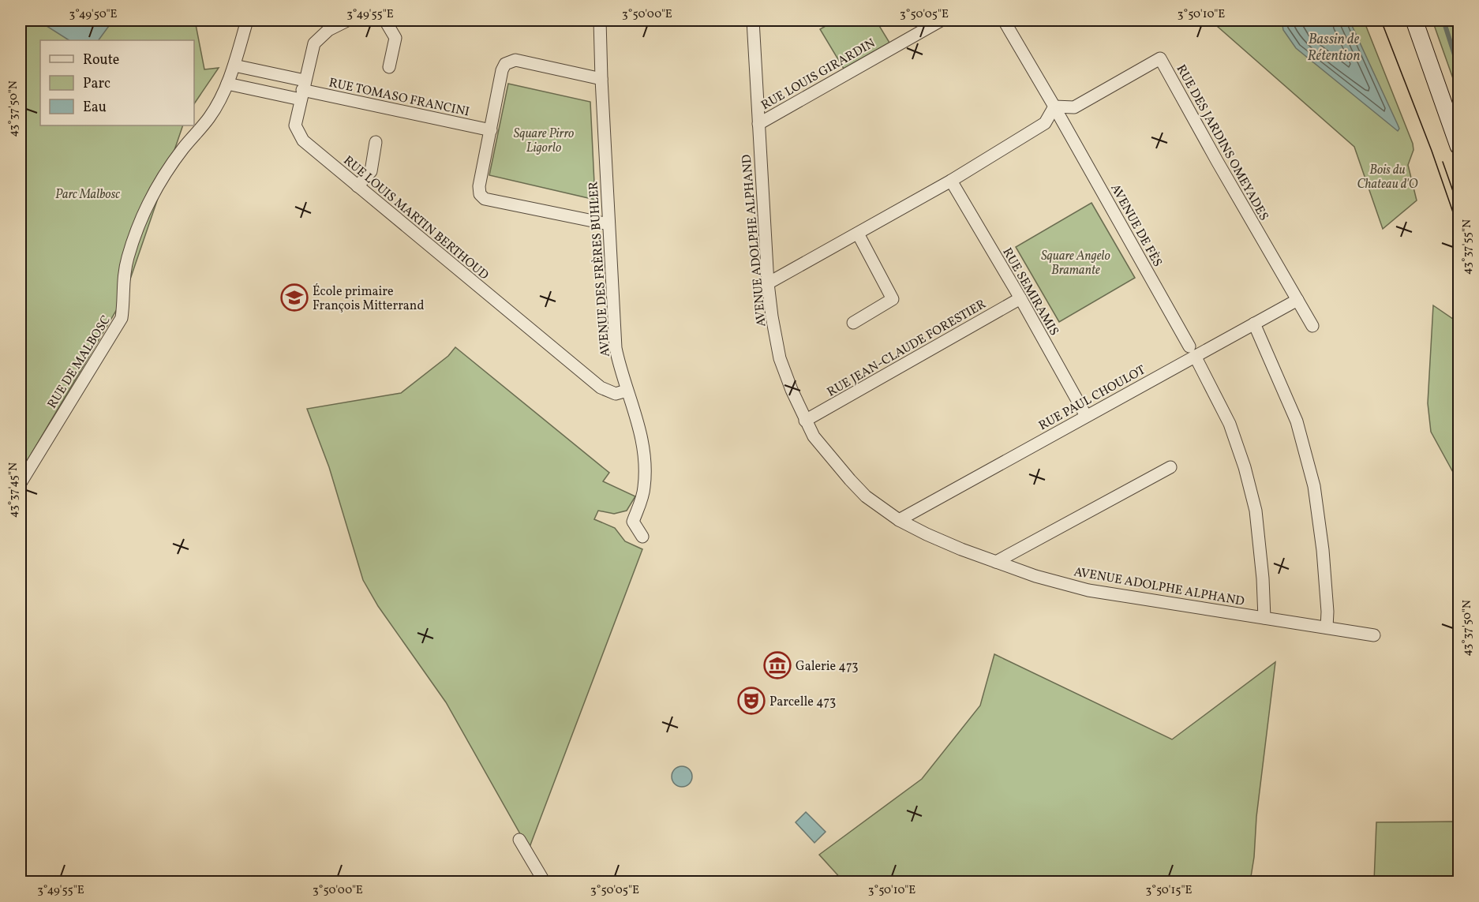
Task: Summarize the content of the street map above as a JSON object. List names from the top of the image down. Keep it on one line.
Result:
{"streets":{"street":["RUE LOUIS GIRARDIN","RUE TOMASO FRANCINI","RUE DES JARDINS OMEYADES","RUE LOUIS MARTIN BERTHOUD","AVENUE DE FÈS","AVENUE ADOLPHE ALPHAND","AVENUE DES FRÈRES BUHLER","RUE SEMIRAMIS","RUE JEAN-CLAUDE FORESTIER","RUE DE MALBOSC","RUE PAUL CHOULOT"]},"crossings":[["RUE LOUIS GIRARDIN","AVENUE ADOLPHE ALPHAND"],["RUE TOMASO FRANCINI","RUE LOUIS MARTIN BERTHOUD"],["RUE TOMASO FRANCINI","RUE DE MALBOSC"],["RUE DES JARDINS OMEYADES","AVENUE DE FÈS"],["RUE DES JARDINS OMEYADES","RUE PAUL CHOULOT"],["RUE LOUIS MARTIN BERTHOUD","AVENUE DES FRÈRES BUHLER"],["AVENUE DE FÈS","AVENUE ADOLPHE ALPHAND"],["AVENUE DE FÈS","RUE PAUL CHOULOT"],["AVENUE ADOLPHE ALPHAND","RUE JEAN-CLAUDE FORESTIER"],["AVENUE ADOLPHE ALPHAND","RUE PAUL CHOULOT"],["RUE SEMIRAMIS","RUE JEAN-CLAUDE FORESTIER"],["RUE SEMIRAMIS","RUE PAUL CHOULOT"]],"water":["Bassin de Rétention"],"parks":["Square Pirro Ligorlo","Bois du Chateau d'O","Parc Malbosc","Square Angelo Bramante"],"places":{"school or university":["École primaire François Mitterrand"],"museum":["Galerie 473"],"theatre":["Parcelle 473"]},"legend":["Route","Parc","Eau"],"coordinates":["3°49'50\"E","3°49'55\"E","3°50'00\"E","3°50'05\"E","3°50'10\"E","43°37'50\"N","43°37'55\"N","43°37'45\"N","3°50'15\"E"]}
